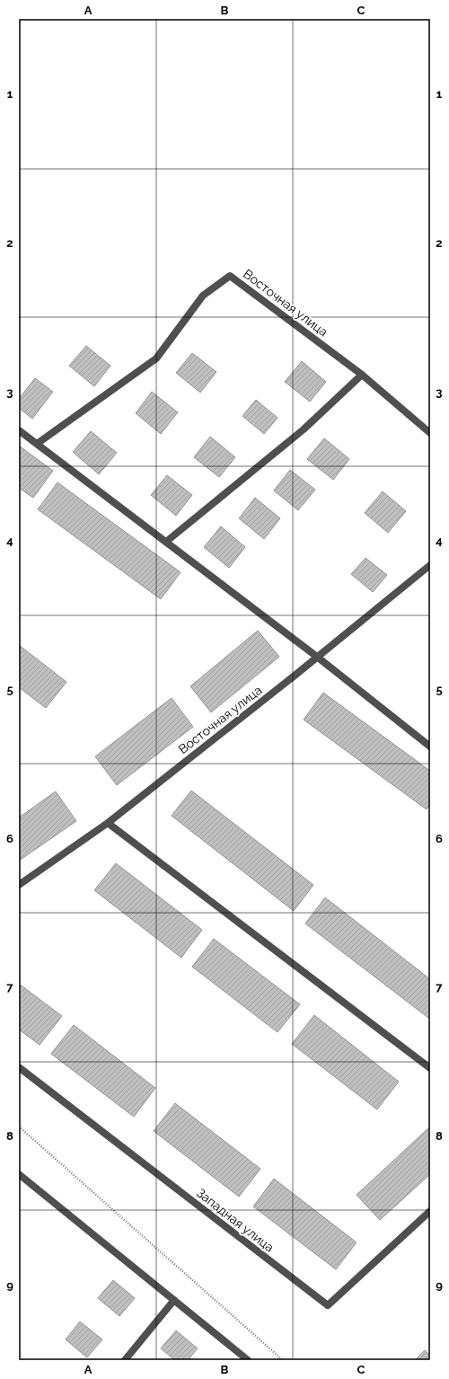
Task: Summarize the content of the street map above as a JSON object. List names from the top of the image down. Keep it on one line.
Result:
{"streets":{"street":["Восточная улица","Западная улица"]},"grid":{"columns":["A","B","C"],"rows":["1","2","3","4","5","6","7","8","9"]}}
